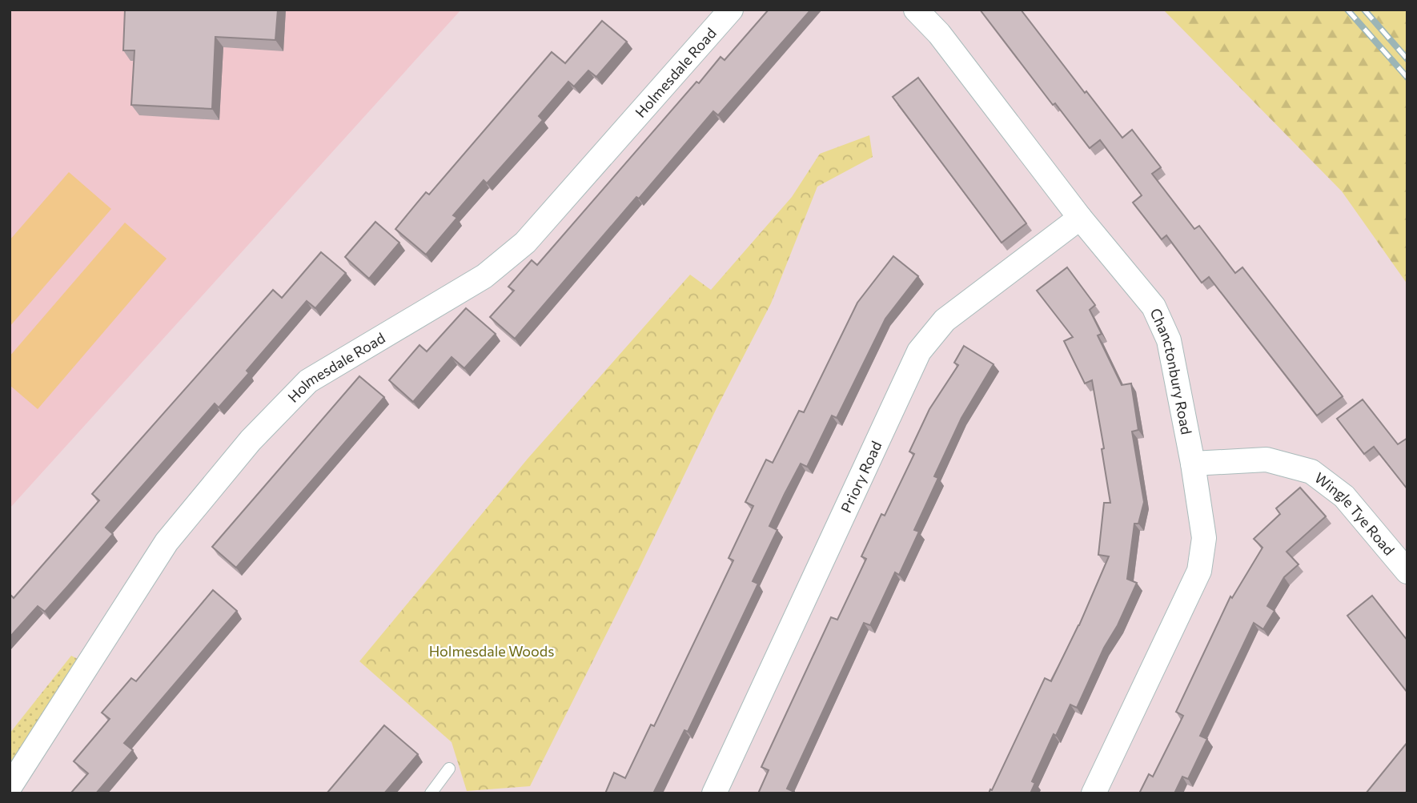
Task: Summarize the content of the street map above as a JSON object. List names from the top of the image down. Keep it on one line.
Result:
{"streets":{"street":["Holmesdale Road","Chanctonbury Road","Priory Road","Wingle Tye Road"]},"crossings":[["Chanctonbury Road","Priory Road"],["Chanctonbury Road","Wingle Tye Road"]],"parks":["Holmesdale Woods"]}
